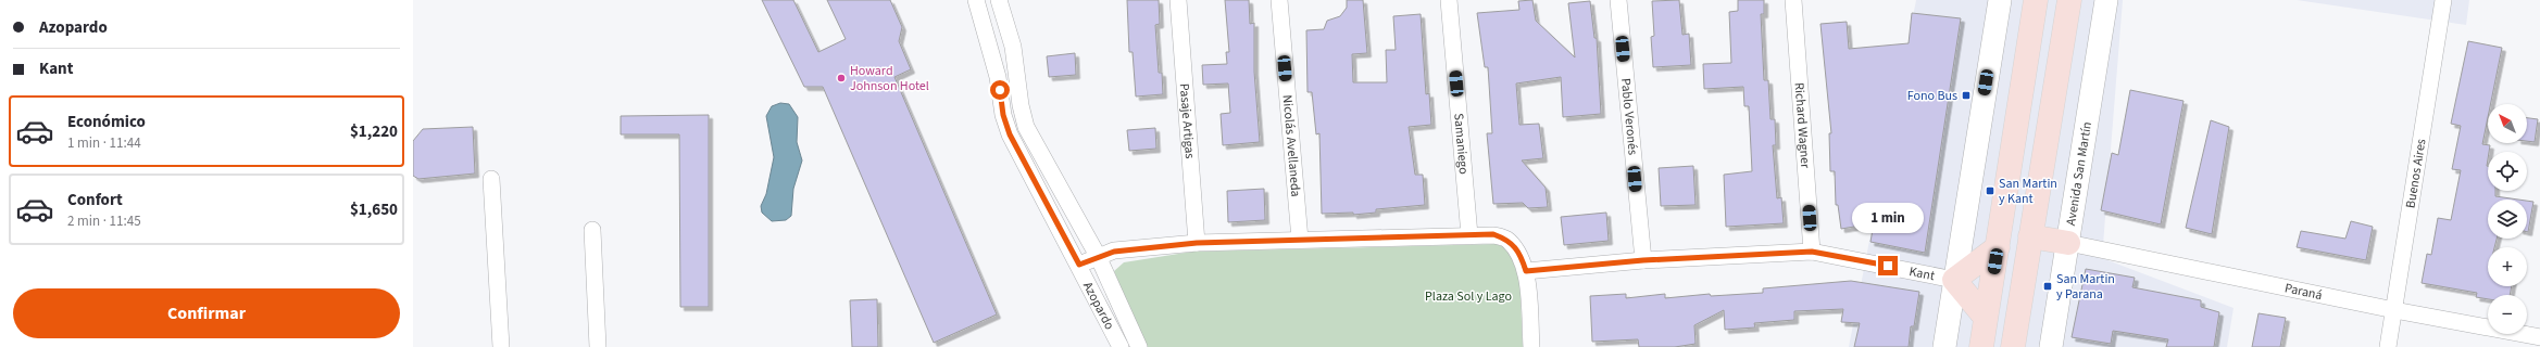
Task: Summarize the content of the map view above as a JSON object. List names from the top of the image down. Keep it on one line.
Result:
{"streets":{"main road":["Avenida San Martín"],"street":["Pablo Veronés","Pasaje Artigas","Richard Wagner","Samaniego","Nicolás Avellaneda","Buenos Aires","Kant","Paraná","Azopardo"]},"crossings":[["Pablo Veronés","Kant"],["Richard Wagner","Kant"],["Avenida San Martín","Paraná"],["Buenos Aires","Paraná"]],"parks":["Plaza Sol y Lago"],"places":{"other":["Howard Johnson Hotel"],"transit":["Fono Bus","San Martin y Kant","San Martin y Parana"]},"north":"top left","page":{"banner":["Azopardo","Kant"],"list":[{"name":"Económico","note":"1 min · 11:44","value":"$1,220"},{"name":"Confort","note":"2 min · 11:45","value":"$1,650"}],"map_buttons":["+","−"],"bubble":"1 min","buttons":"Confirmar"}}
